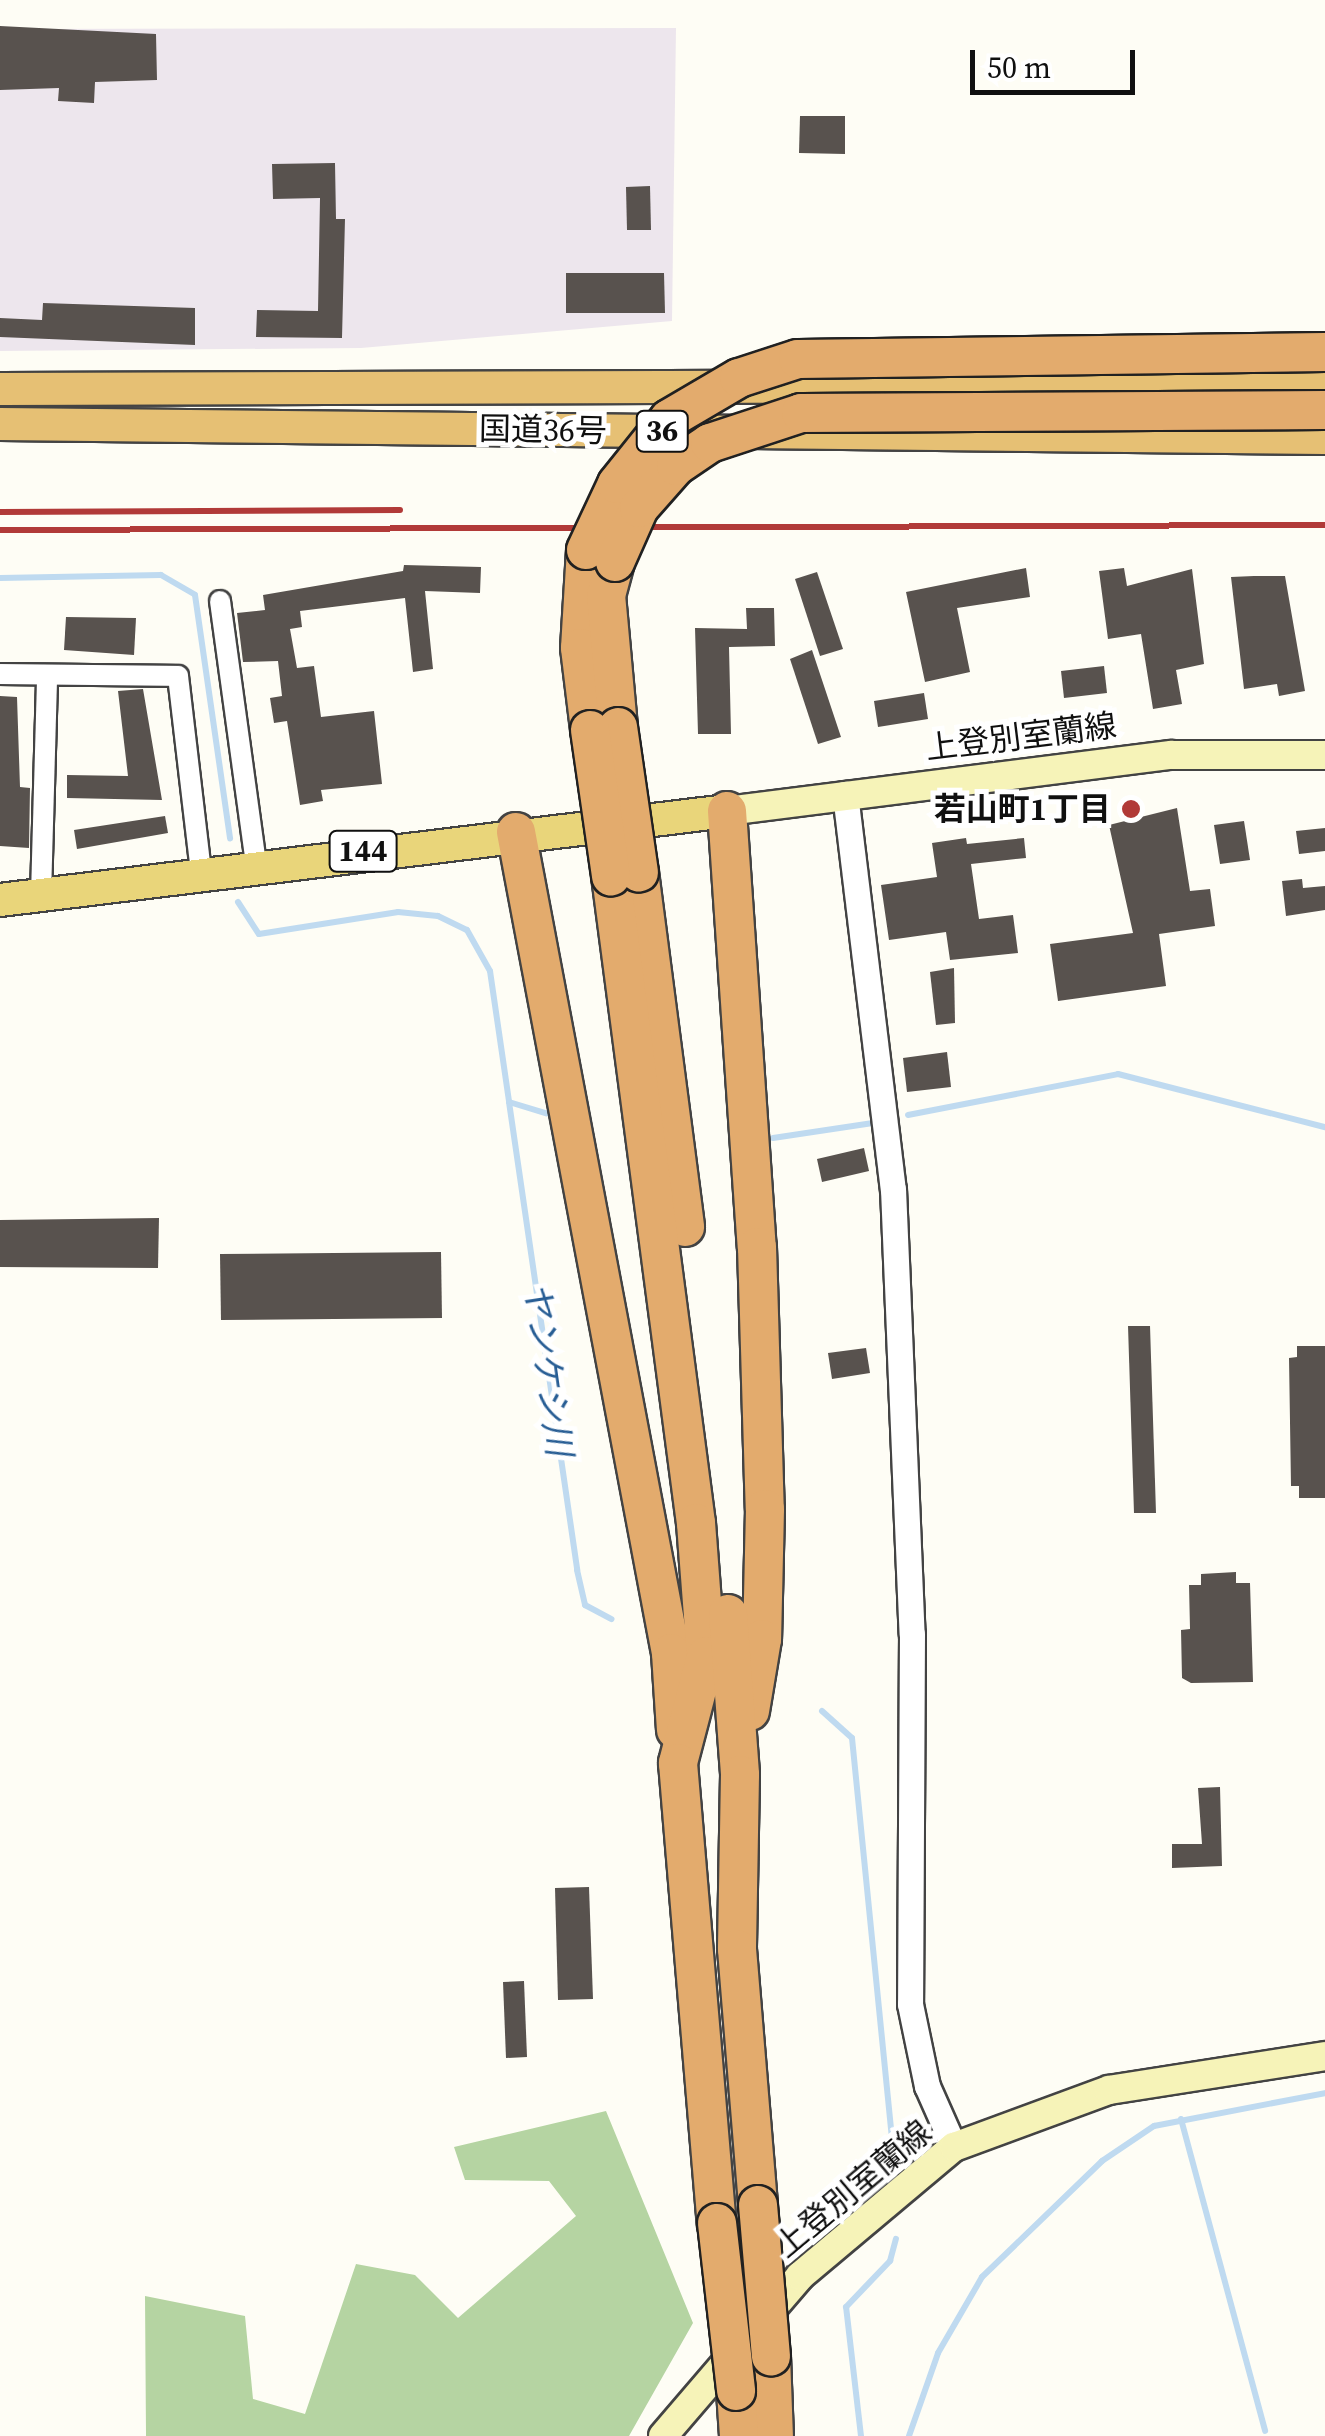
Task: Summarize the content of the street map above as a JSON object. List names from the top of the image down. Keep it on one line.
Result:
{"streets":{"highway":["国道36号","36"],"main road":["上登別室蘭線","144"]},"crossings":[["上登別室蘭線","144"]],"water":["ヤンケシ川"],"places":["若山町1丁目"],"scale_bar":"50 m"}
